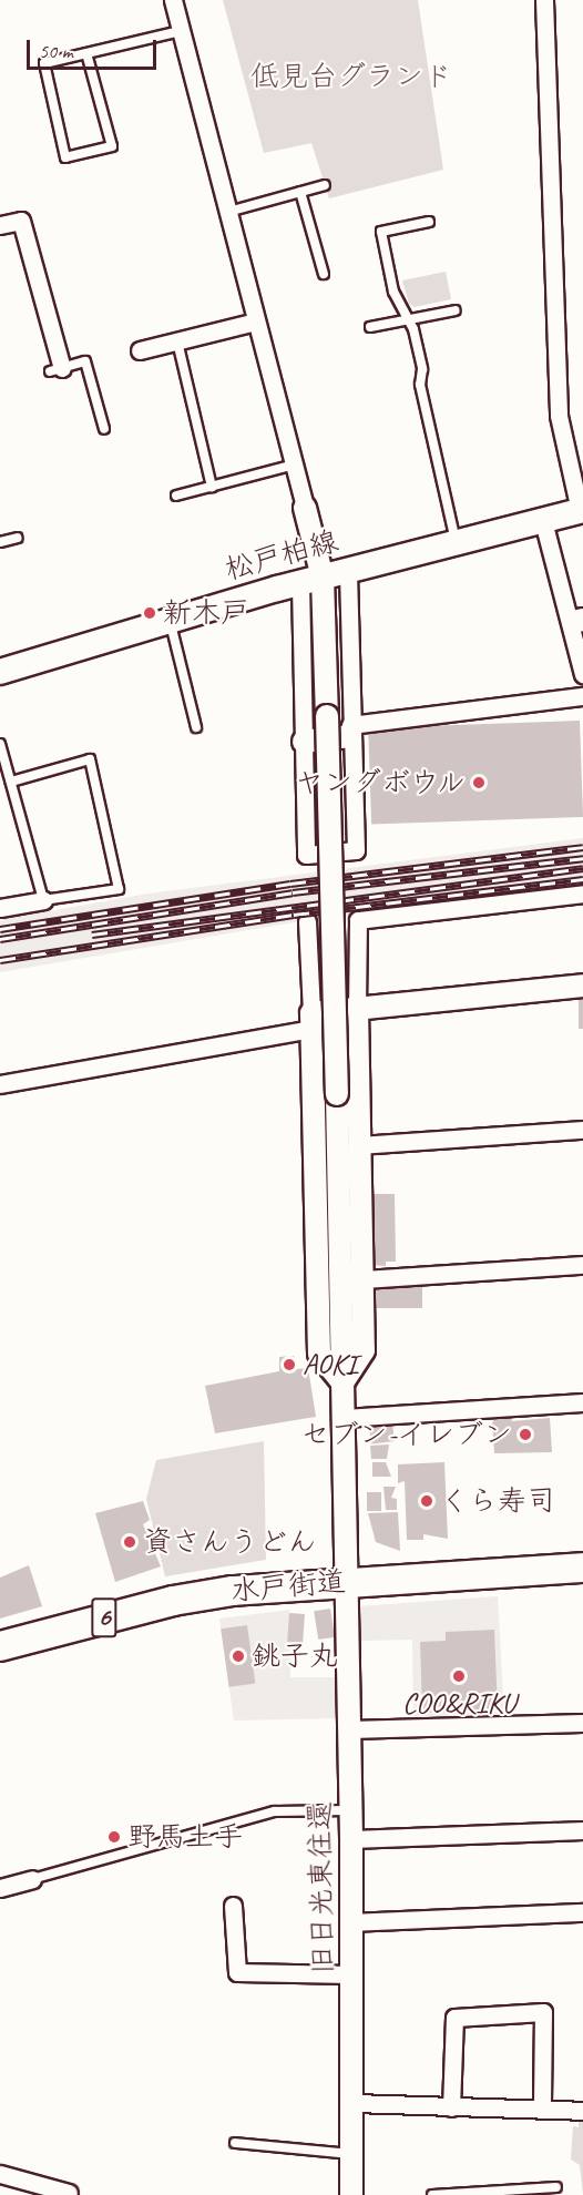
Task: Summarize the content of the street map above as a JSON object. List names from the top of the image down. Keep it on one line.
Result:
{"streets":{"highway":["水戸街道","6"],"main road":["松戸柏線"],"street":["旧日光東往還"]},"crossings":[["松戸柏線","旧日光東往還"],["水戸街道","旧日光東往還"]],"parks":["低見台グランド"],"places":["新木戸","ヤングボウル","AOKI","セブン-イレブン","くら寿司","資さんうどん","銚子丸","COO&RIKU","野馬土手"],"scale_bar":"50 m"}
